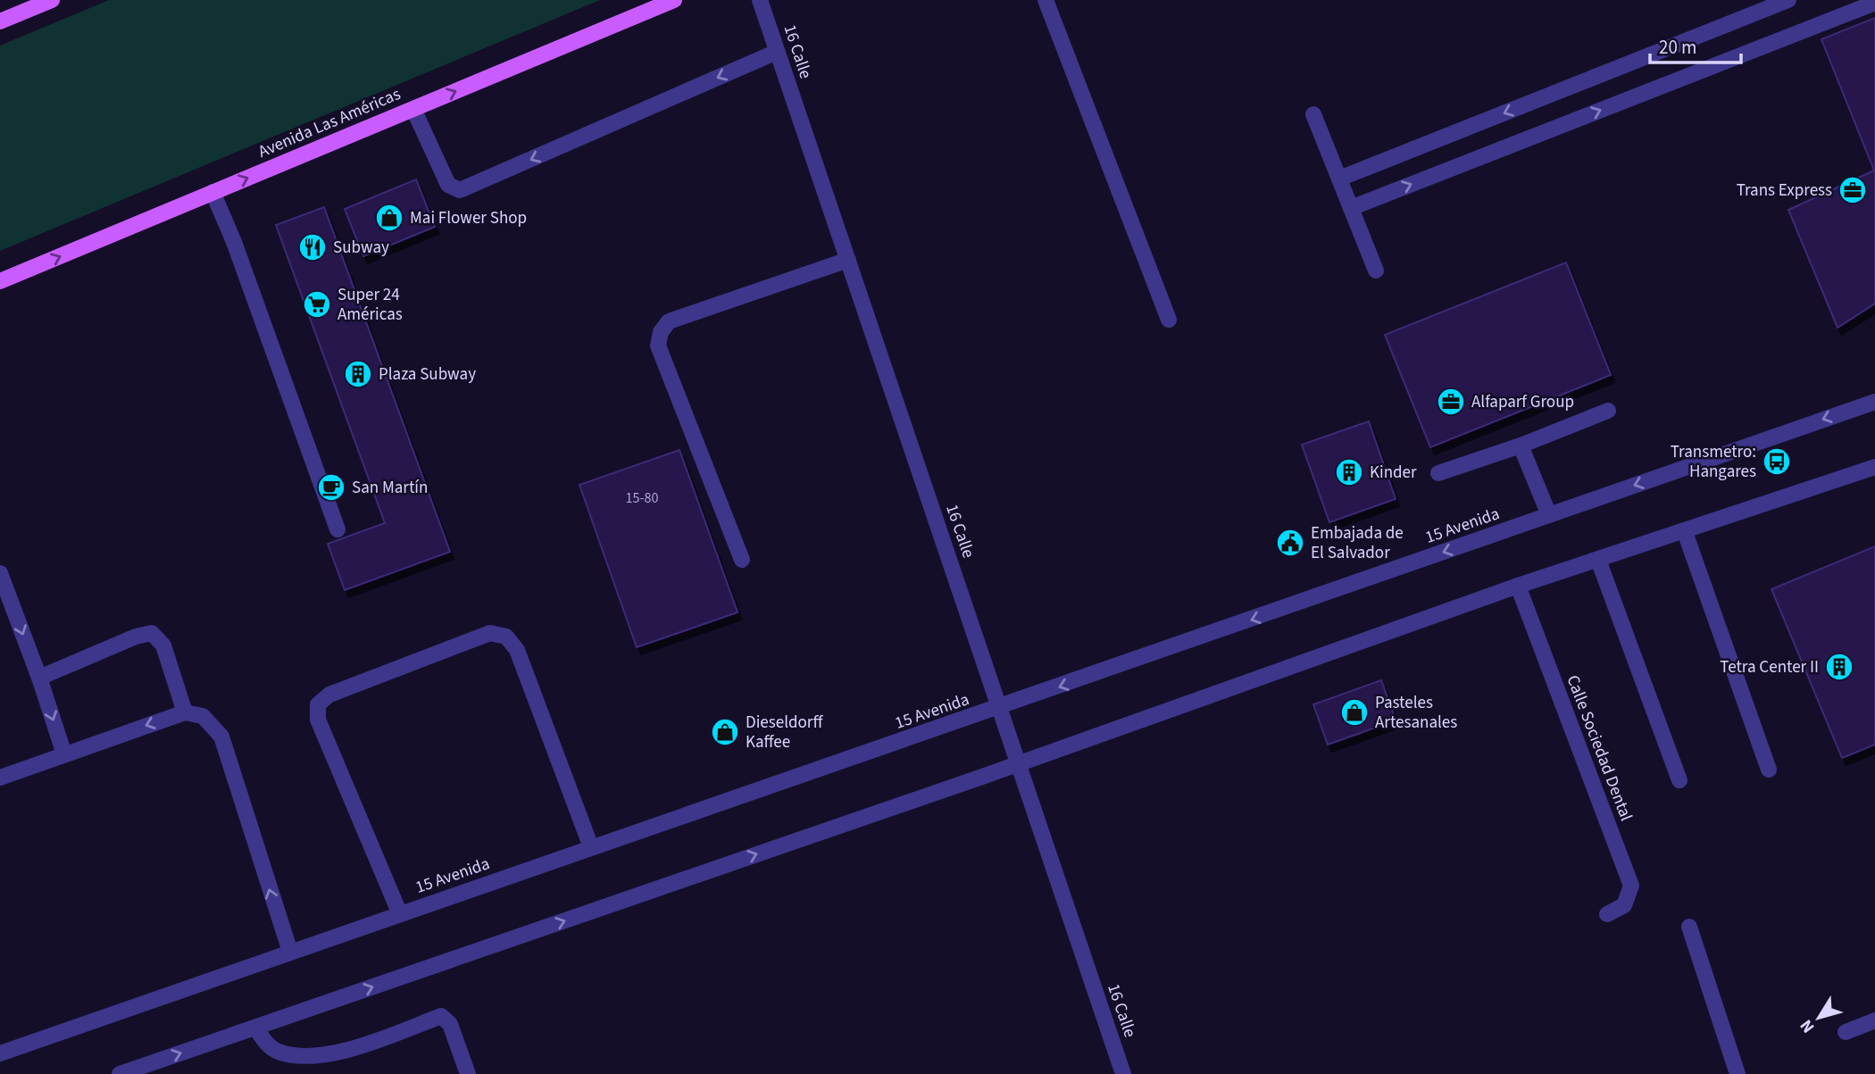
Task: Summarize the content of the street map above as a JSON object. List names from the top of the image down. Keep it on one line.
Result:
{"streets":{"main road":["Avenida Las Américas"],"street":["16 Calle","15 Avenida","Calle Sociedad Dental"]},"crossings":[["16 Calle","15 Avenida"]],"one_way":["Avenida Las Américas"],"places":{"office":["Trans Express","Alfaparf Group"],"shop":["Mai Flower Shop","Pasteles Artesanales","Dieseldorff Kaffee"],"restaurant":["Subway"],"supermarket":["Super 24 Américas"],"building":["Plaza Subway","Kinder","Tetra Center II"],"bus stop":["Transmetro: Hangares"],"cafe":["San Martín"],"public building":["Embajada de El Salvador"]},"house_numbers":["15-80"],"scale_bar":"20 m","north":"bottom left"}
